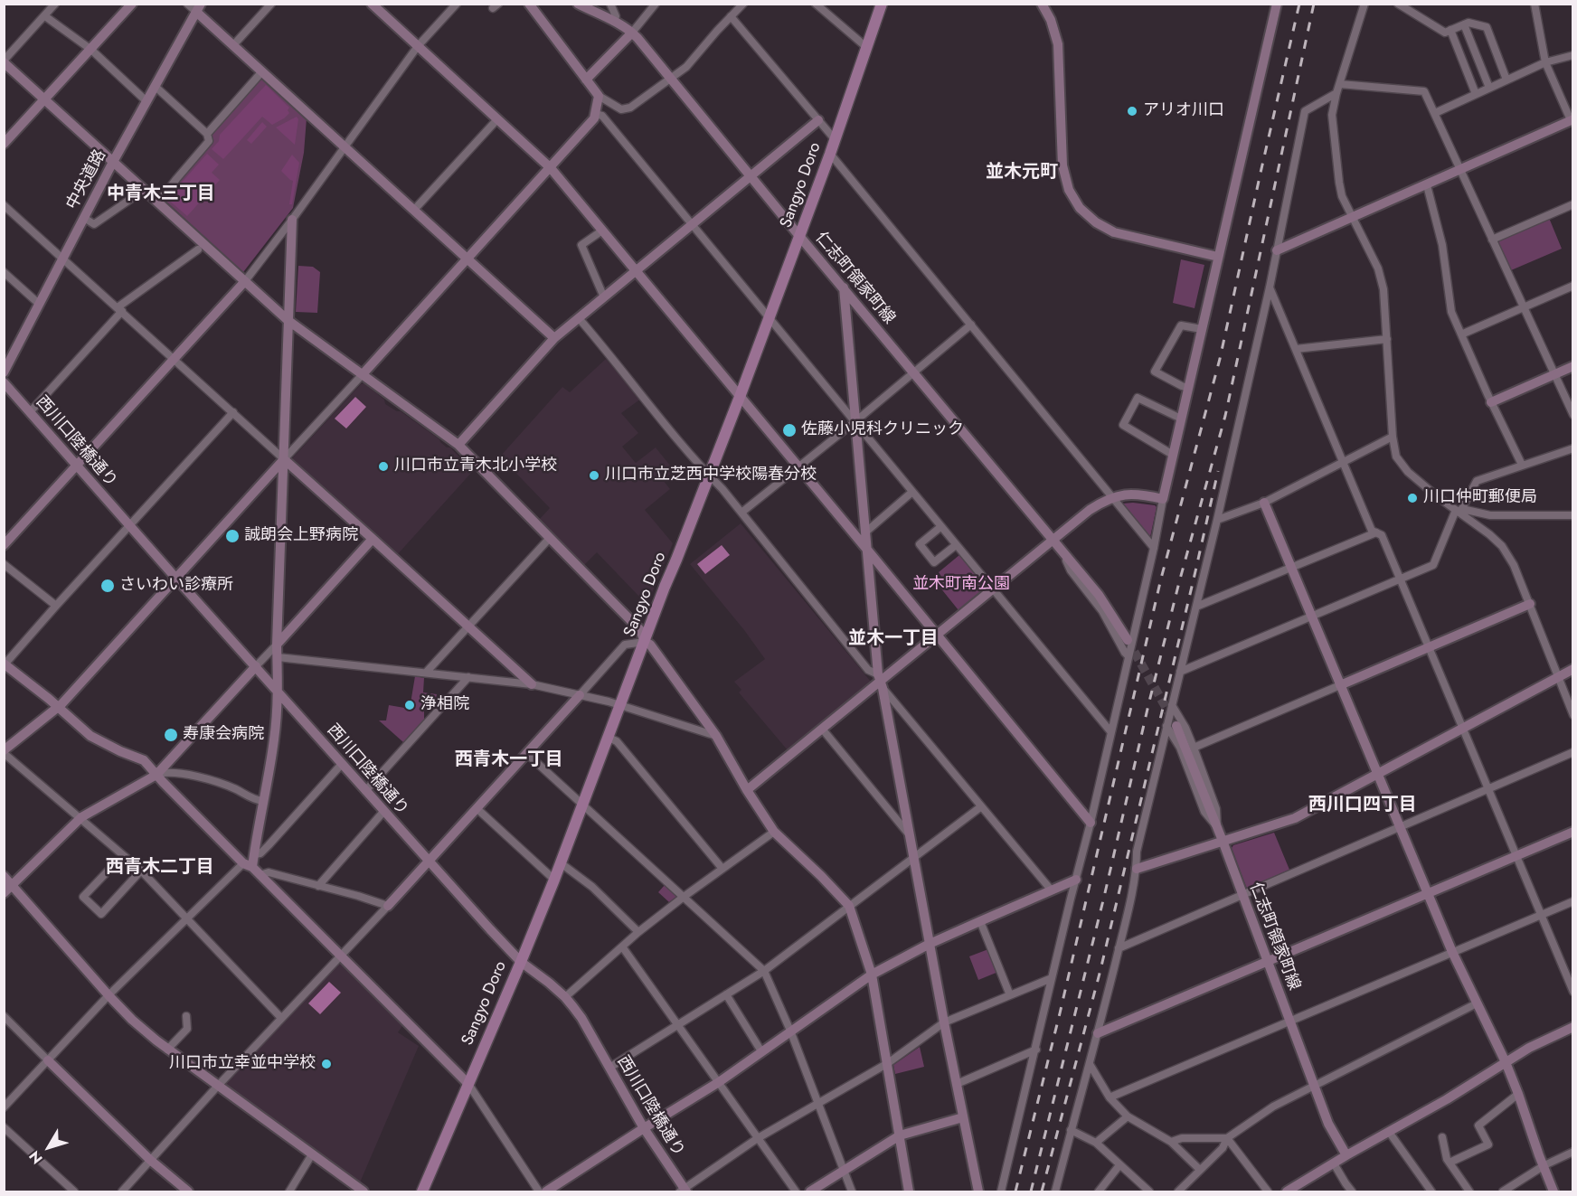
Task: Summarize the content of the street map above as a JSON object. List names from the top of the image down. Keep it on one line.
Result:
{"streets":{"main road":["Sangyo Doro"],"street":["中央道路","仁志町領家町線","西川口陸橋通り"]},"crossings":[["Sangyo Doro","仁志町領家町線"],["Sangyo Doro","西川口陸橋通り"]],"districts":["並木元町","中青木三丁目","並木一丁目","西青木一丁目","西川口四丁目","西青木二丁目"],"parks":["並木町南公園"],"places":["アリオ川口","佐藤小児科クリニック","川口市立青木北小学校","川口市立芝西中学校陽春分校","川口仲町郵便局","誠朗会上野病院","さいわい診療所","浄相院","寿康会病院","川口市立幸並中学校"],"north":"bottom left"}
